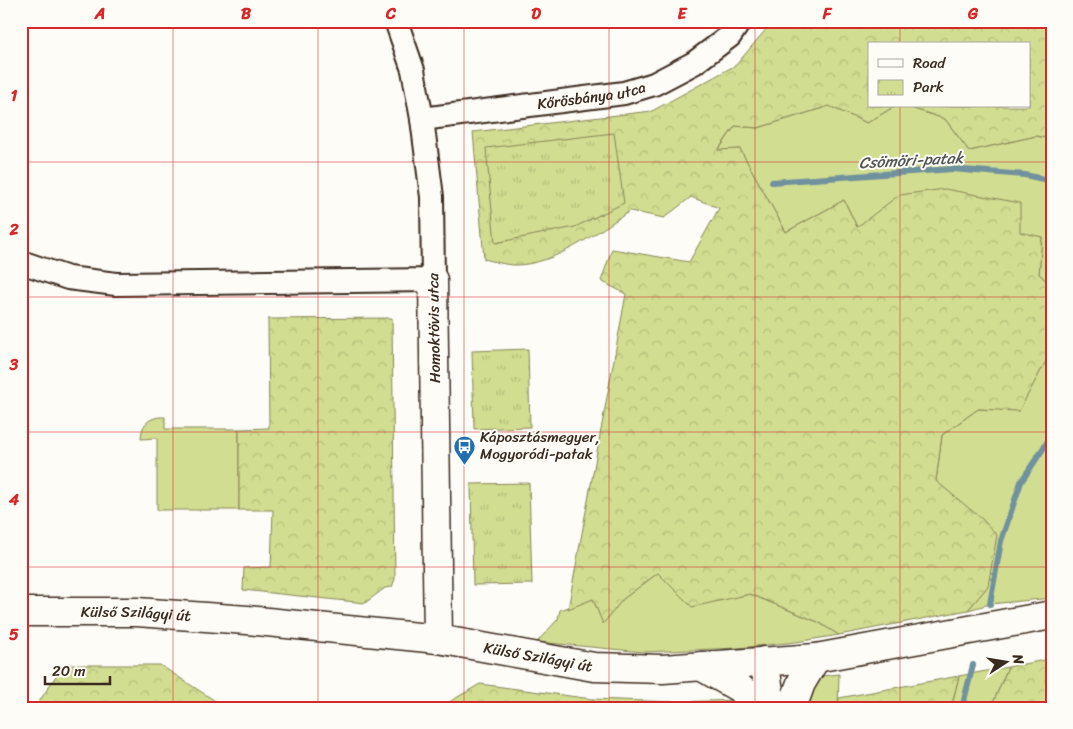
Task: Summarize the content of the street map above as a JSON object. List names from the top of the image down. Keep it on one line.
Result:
{"streets":{"main road":["Homoktövis utca","Külső Szilágyi út"],"street":["Kőrösbánya utca"]},"crossings":[["Kőrösbánya utca","Homoktövis utca"],["Homoktövis utca","Külső Szilágyi út"]],"water":["Csömöri-patak"],"places":{"bus stop":["Káposztásmegyer, Mogyoródi-patak"]},"legend":["Road","Park"],"scale_bar":"20 m","north":"right","grid":{"columns":["A","B","C","D","E","F","G"],"rows":["1","2","3","4","5"]}}
